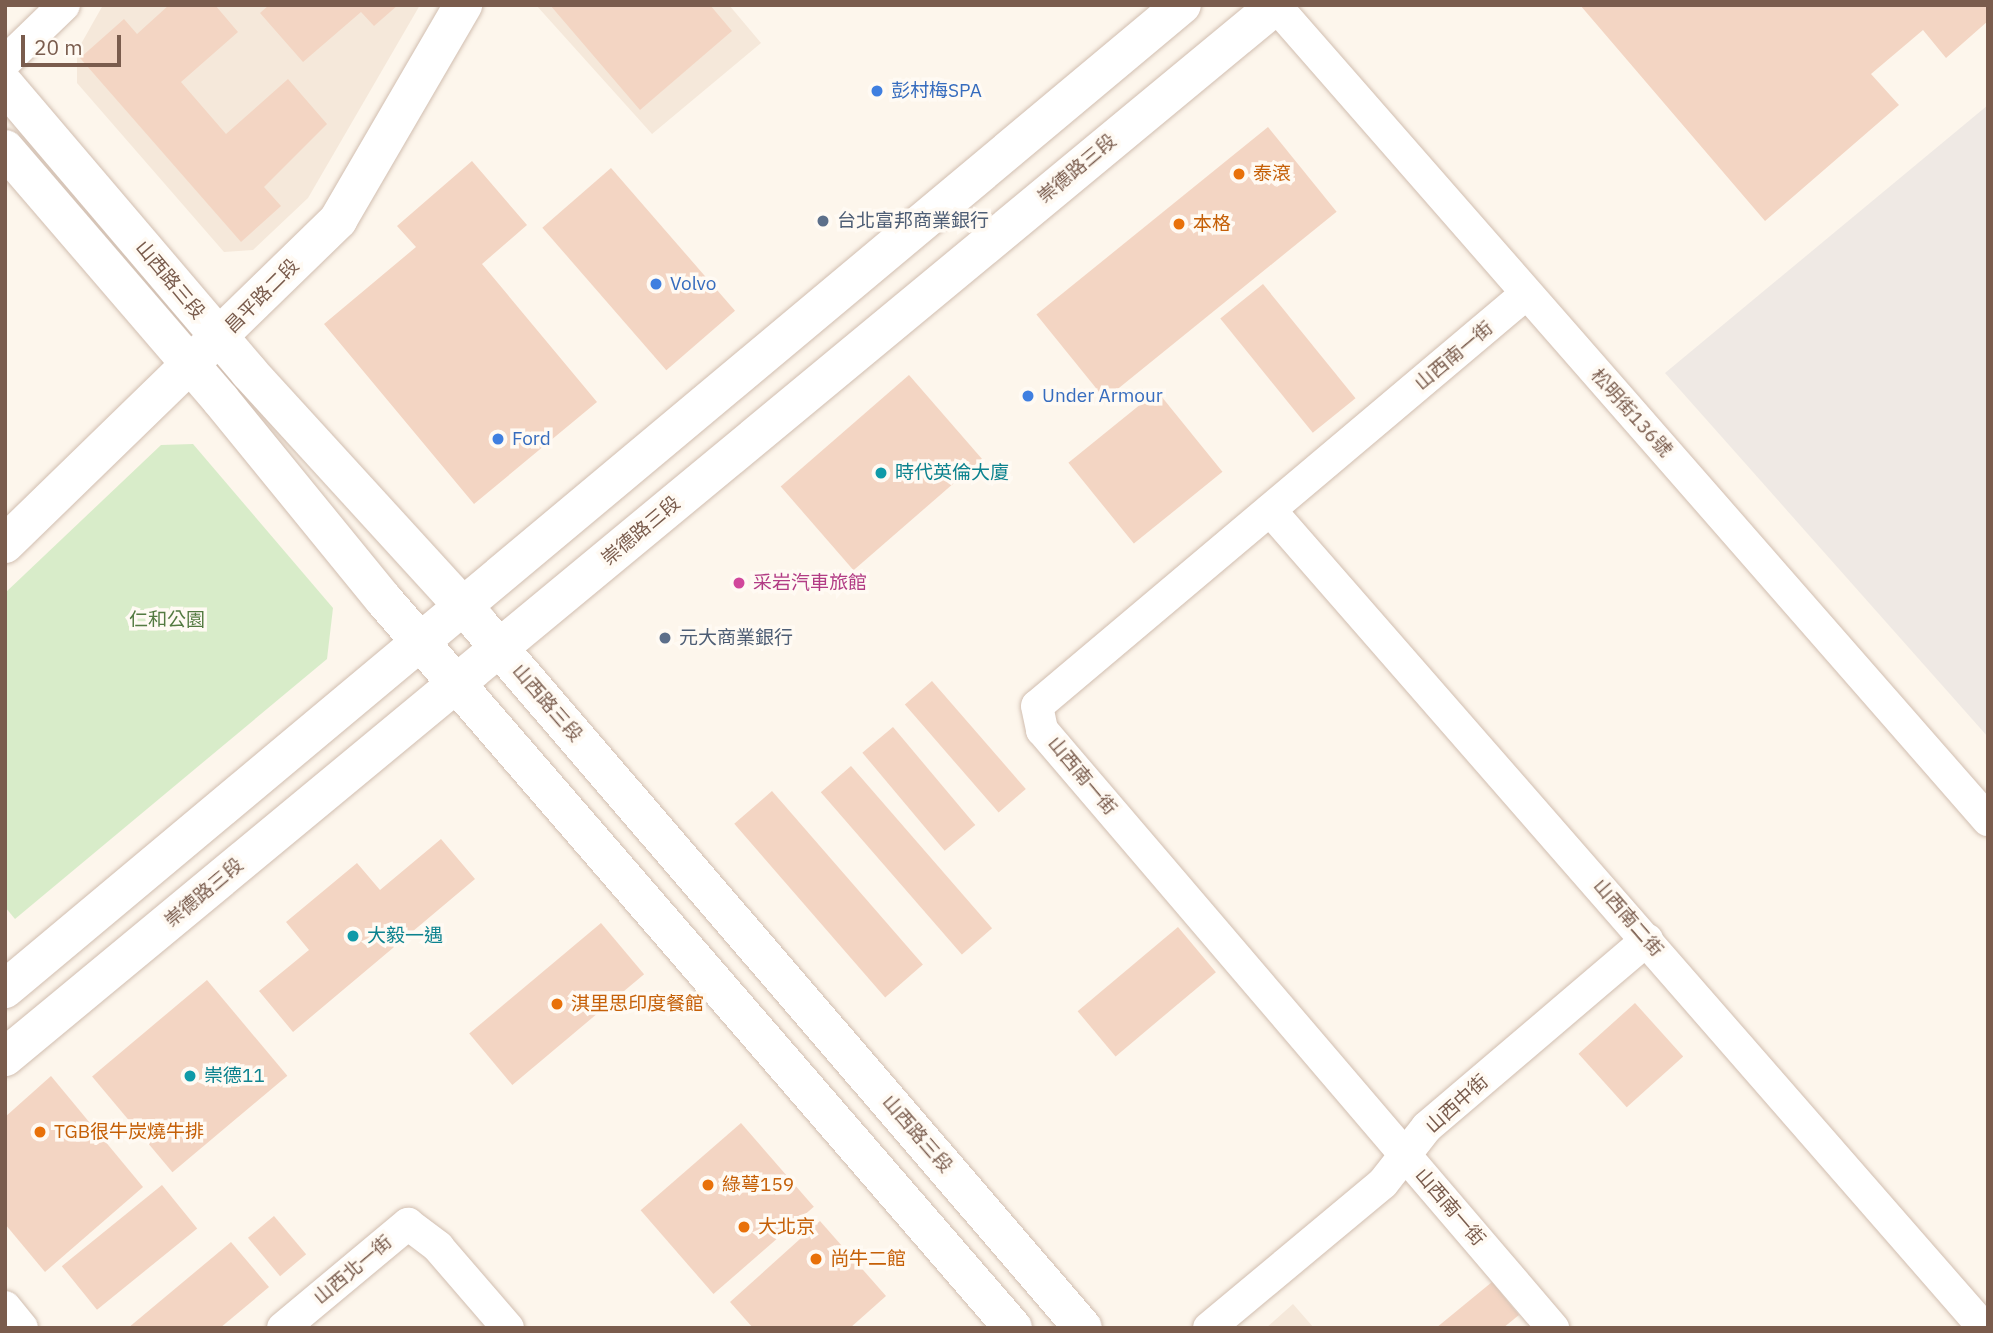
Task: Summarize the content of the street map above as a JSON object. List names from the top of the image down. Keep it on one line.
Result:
{"streets":{"street":["崇德路三段","山西路三段","昌平路二段","山西南一街","松明街136號","山西南二街","山西中街","山西北一街"]},"crossings":[["崇德路三段","山西路三段"],["崇德路三段","松明街136號"],["山西路三段","昌平路二段"],["山西南一街","松明街136號"],["山西南一街","山西南二街"],["山西南一街","山西中街"],["山西南二街","山西中街"]],"parks":["仁和公園"],"places":["彭村梅SPA","泰滾","台北富邦商業銀行","本格","Volvo","Under Armour","Ford","時代英倫大廈","采岩汽車旅館","元大商業銀行","大毅一遇","淇里思印度餐館","崇德11","TGB很牛炭燒牛排","綠萼159","大北京","尚牛二館"],"scale_bar":"20 m"}
